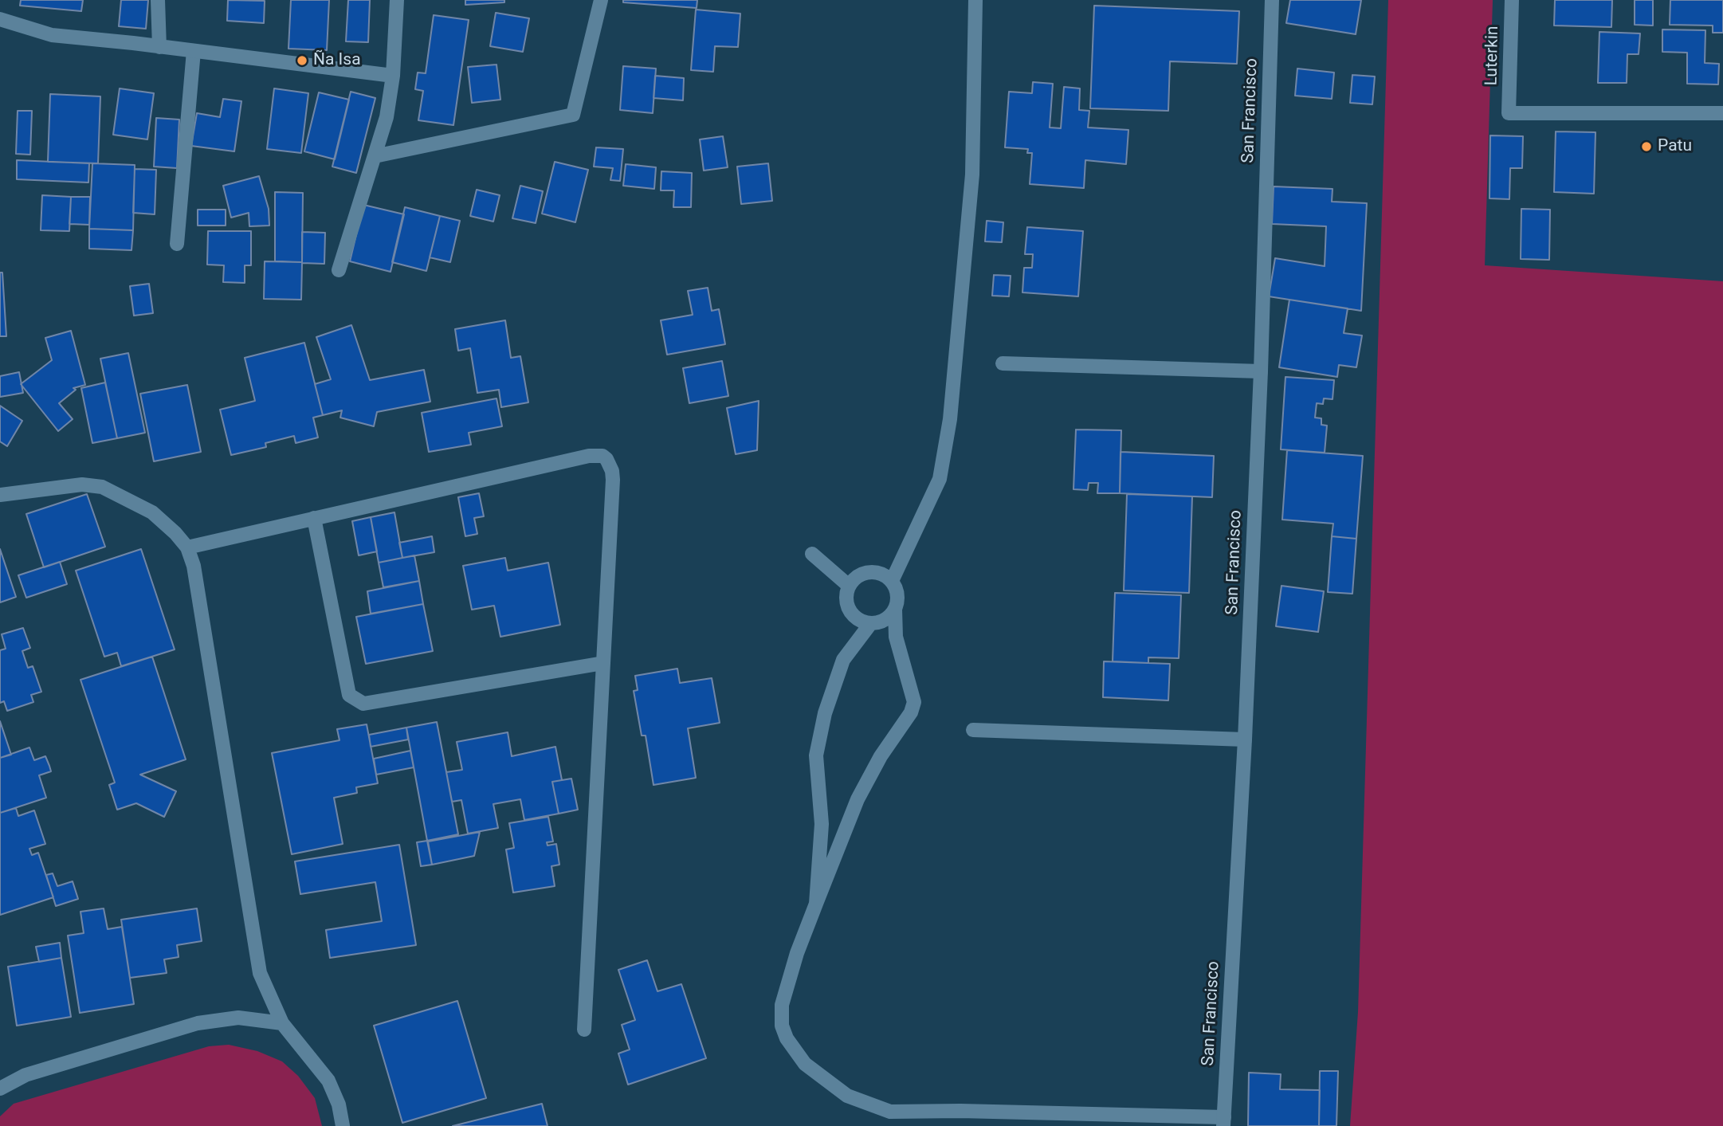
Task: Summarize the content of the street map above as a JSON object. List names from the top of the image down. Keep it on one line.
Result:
{"streets":{"street":["Luterkin","San Francisco"]},"places":["Ña Isa","Patu"]}
